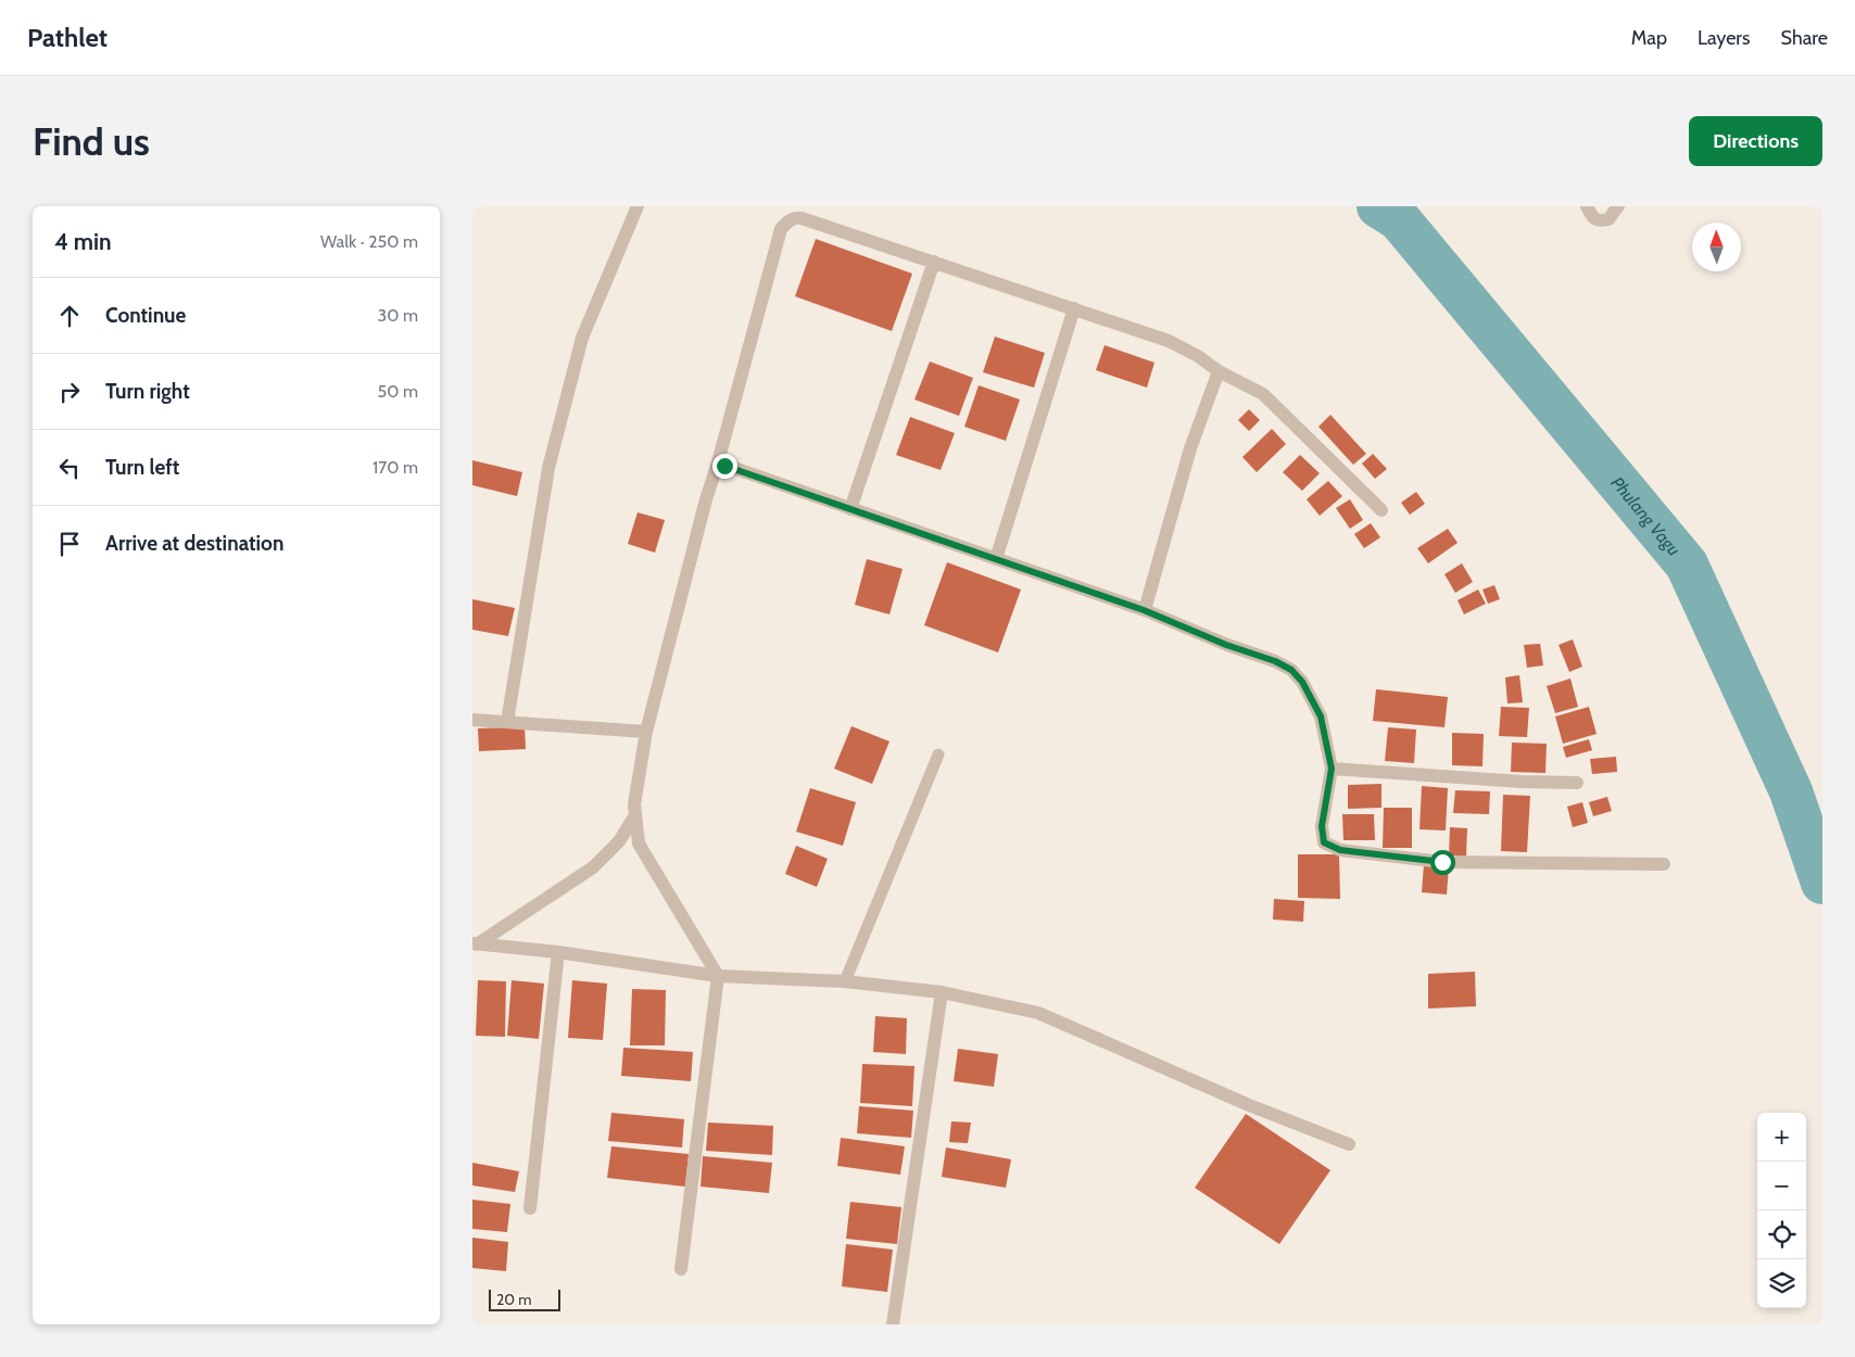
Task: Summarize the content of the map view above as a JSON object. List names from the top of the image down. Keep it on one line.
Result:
{"water":["Phulang Vagu"],"scale_bar":"20 m","north":"top","page":{"header":"Pathlet","nav":["Map","Layers","Share"],"buttons":"Directions","title":"Find us","heading":["4 min","Walk · 250 m"],"list":[["Continue","30 m"],["Turn right","50 m"],["Turn left","170 m"],"Arrive at destination"],"map_buttons":["+","−"],"scale":"20 m"}}
